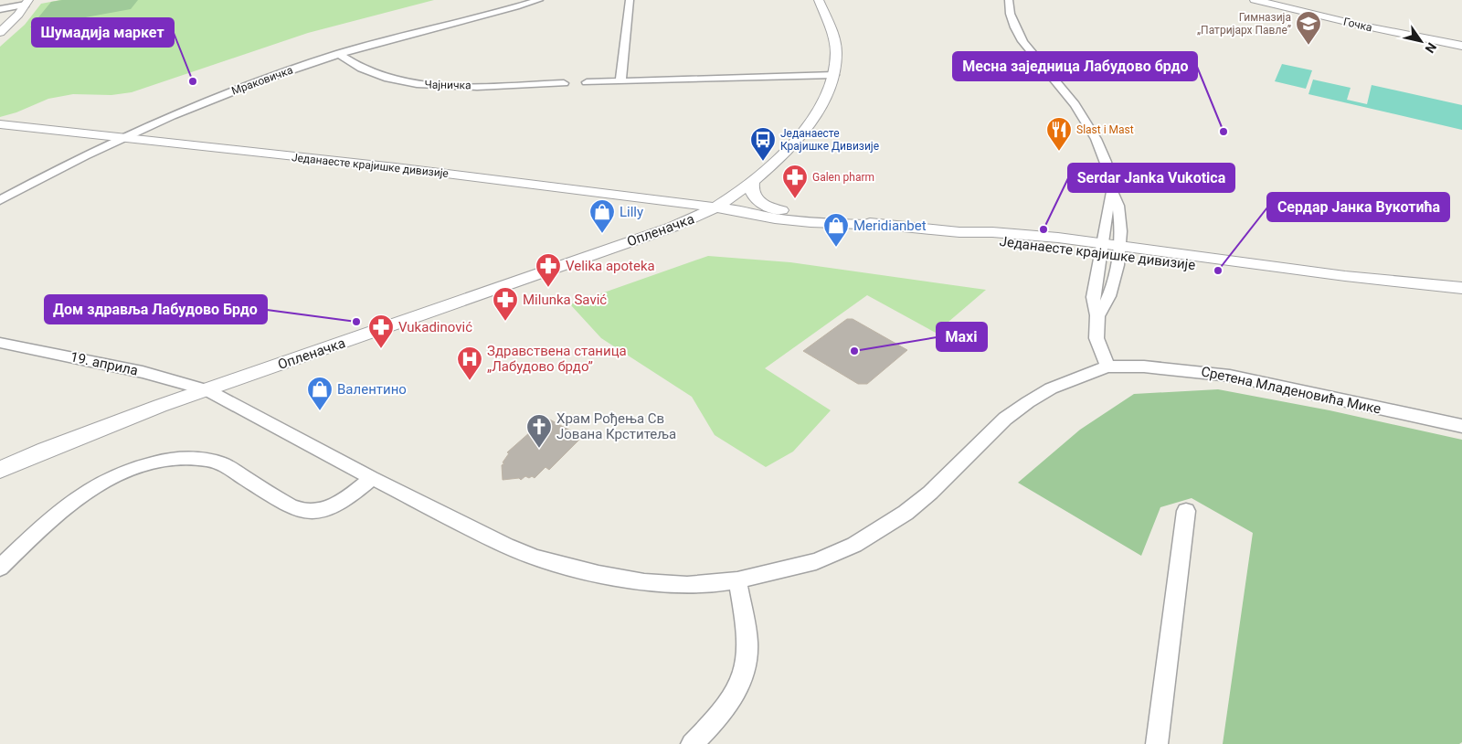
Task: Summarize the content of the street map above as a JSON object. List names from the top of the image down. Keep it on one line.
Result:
{"streets":{"street":["Гочка","Мраковичка","Чајничка","Једанаесте крајишке дивизије","Опленачка","19. априла","Сретена Младеновића Мике"]},"crossings":[["Мраковичка","Чајничка"],["Мраковичка","Једанаесте крајишке дивизије"],["Једанаесте крајишке дивизије","Опленачка"],["Опленачка","19. априла"],["19. априла","Сретена Младеновића Мике"]],"places":{"school or university":["Гимназија „Патријарх Павле”"],"other":["Шумадија маркет","Месна заједница Лабудово брдо","Serdar Janka Vukotica","Сердар Јанка Вукотића","Дом здравља Лабудово Брдо","Maxi"],"restaurant":["Slast i Mast"],"bus stop":["Једанаесте Крајишке Дивизије"],"pharmacy":["Galen pharm","Velika apoteka","Milunka Savić","Vukadinović"],"shop":["Lilly","Meridianbet","Валентино"],"hospital":["Здравствена станица „Лабудово брдо”"],"church":["Храм Рођења Св Јована Крститеља"]},"north":"bottom right"}
